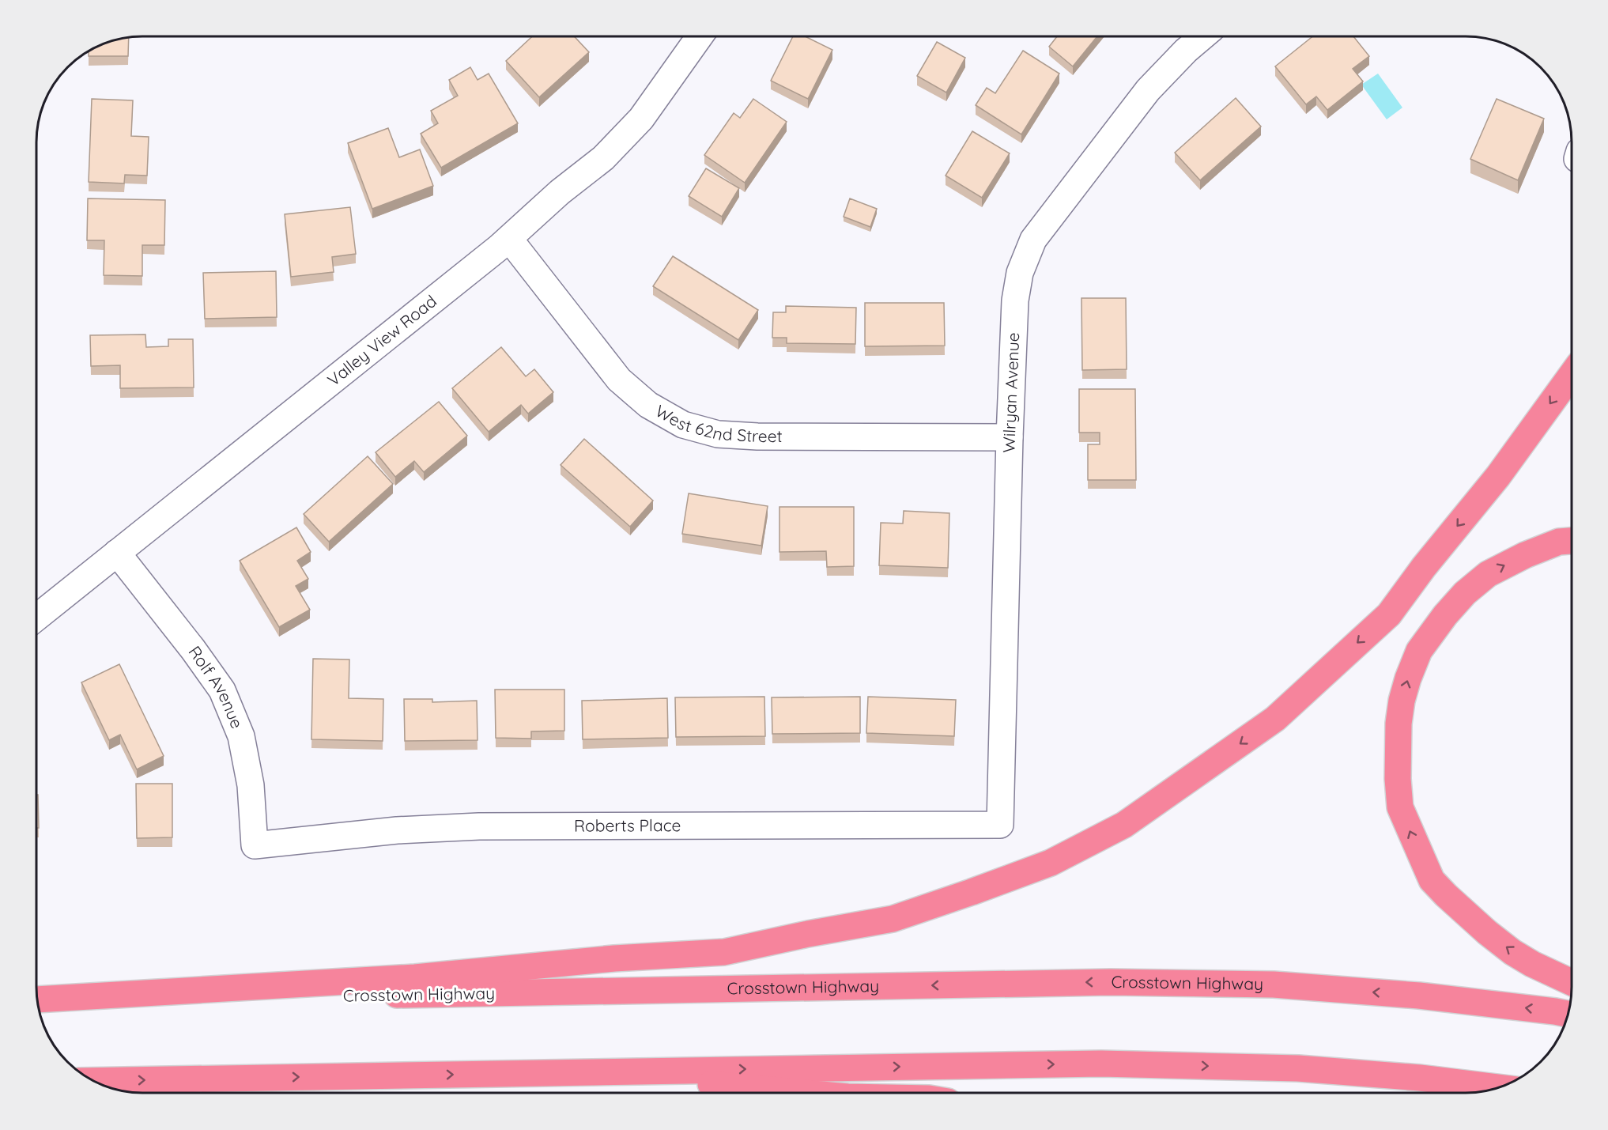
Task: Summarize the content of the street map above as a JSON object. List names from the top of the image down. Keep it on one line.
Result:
{"streets":{"highway":["Crosstown Highway"],"street":["Valley View Road","Wilryan Avenue","West 62nd Street","Rolf Avenue","Roberts Place"]},"crossings":[["Valley View Road","West 62nd Street"],["Valley View Road","Rolf Avenue"],["Wilryan Avenue","West 62nd Street"],["Wilryan Avenue","Roberts Place"],["Rolf Avenue","Roberts Place"]]}
